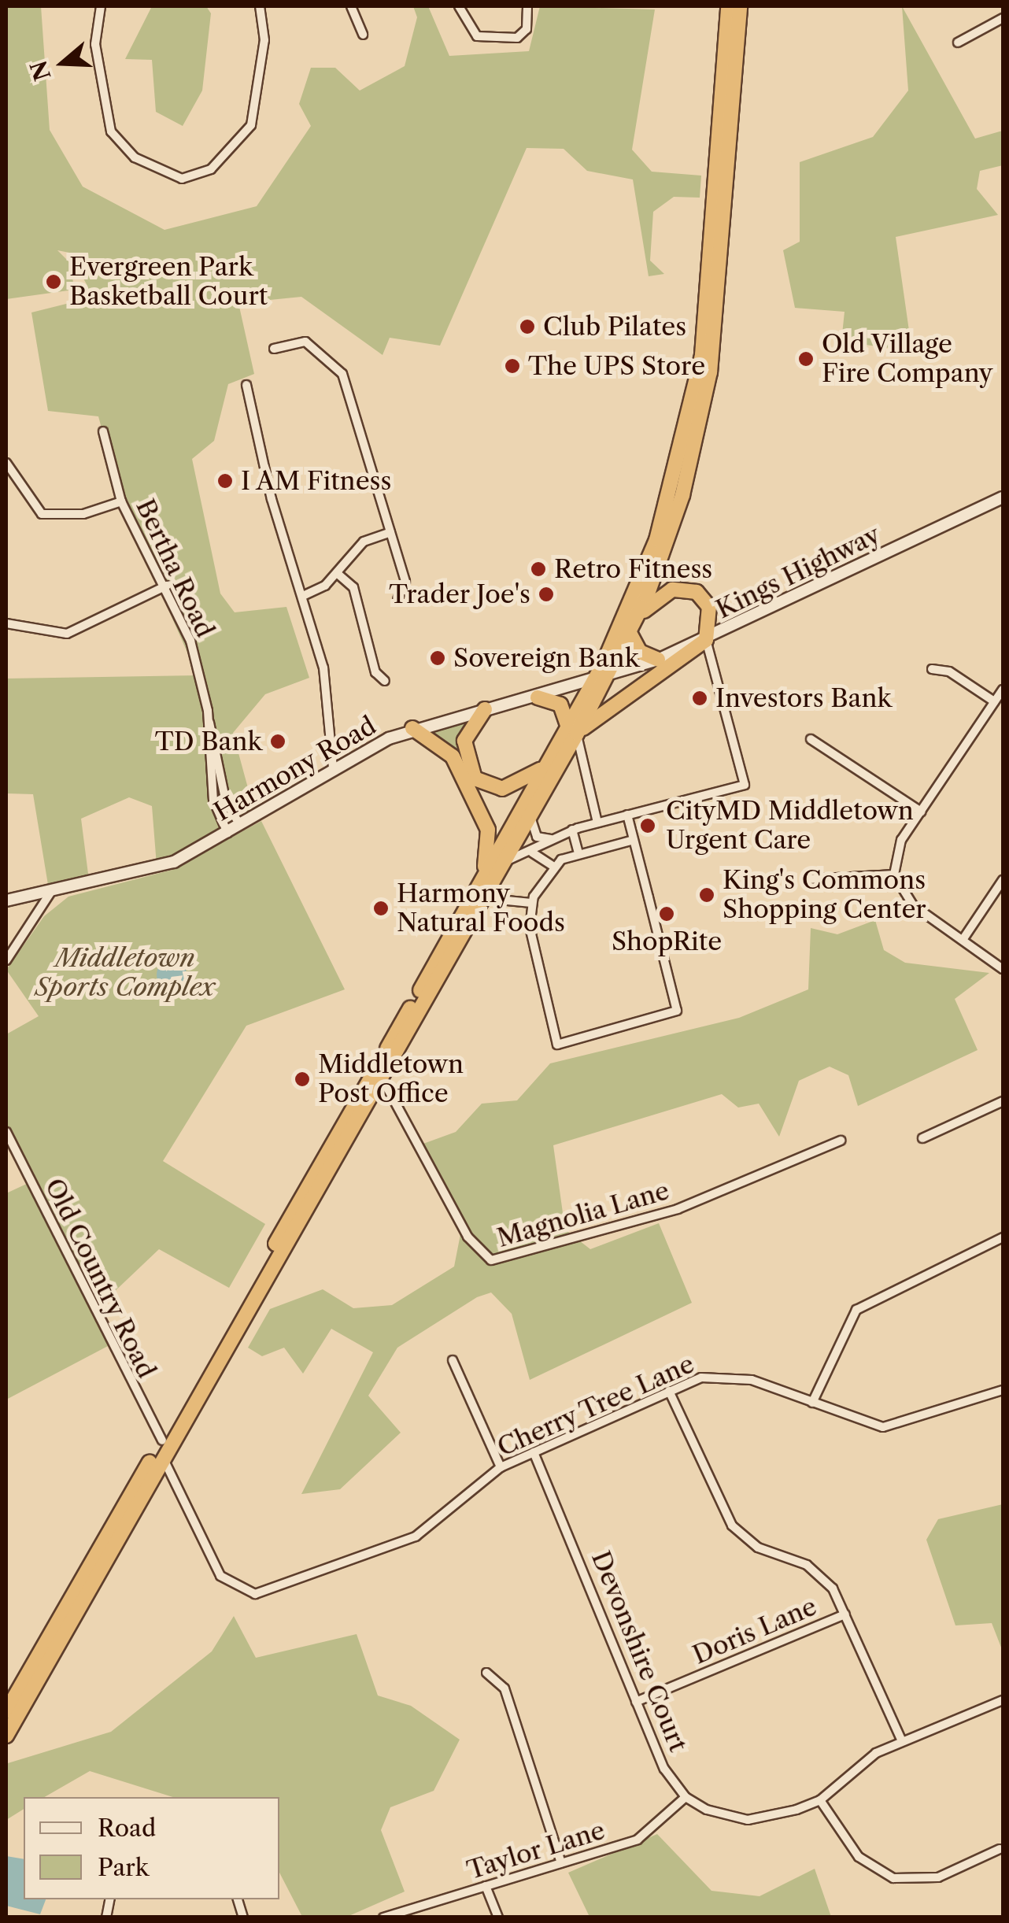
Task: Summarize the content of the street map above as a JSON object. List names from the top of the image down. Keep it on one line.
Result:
{"streets":{"street":["Bertha Road","Kings Highway","Harmony Road","Magnolia Lane","Old Country Road","Cherry Tree Lane","Doris Lane","Devonshire Court","Taylor Lane"]},"crossings":[["Bertha Road","Harmony Road"],["Kings Highway","Harmony Road"],["Cherry Tree Lane","Devonshire Court"],["Doris Lane","Devonshire Court"],["Devonshire Court","Taylor Lane"]],"parks":["Middletown Sports Complex"],"places":["Evergreen Park Basketball Court","Club Pilates","Old Village Fire Company","The UPS Store","I AM Fitness","Retro Fitness","Trader Joe's","Sovereign Bank","Investors Bank","TD Bank","CityMD Middletown Urgent Care","King's Commons Shopping Center","Harmony Natural Foods","ShopRite","Middletown Post Office"],"legend":["Road","Park"],"north":"left"}
